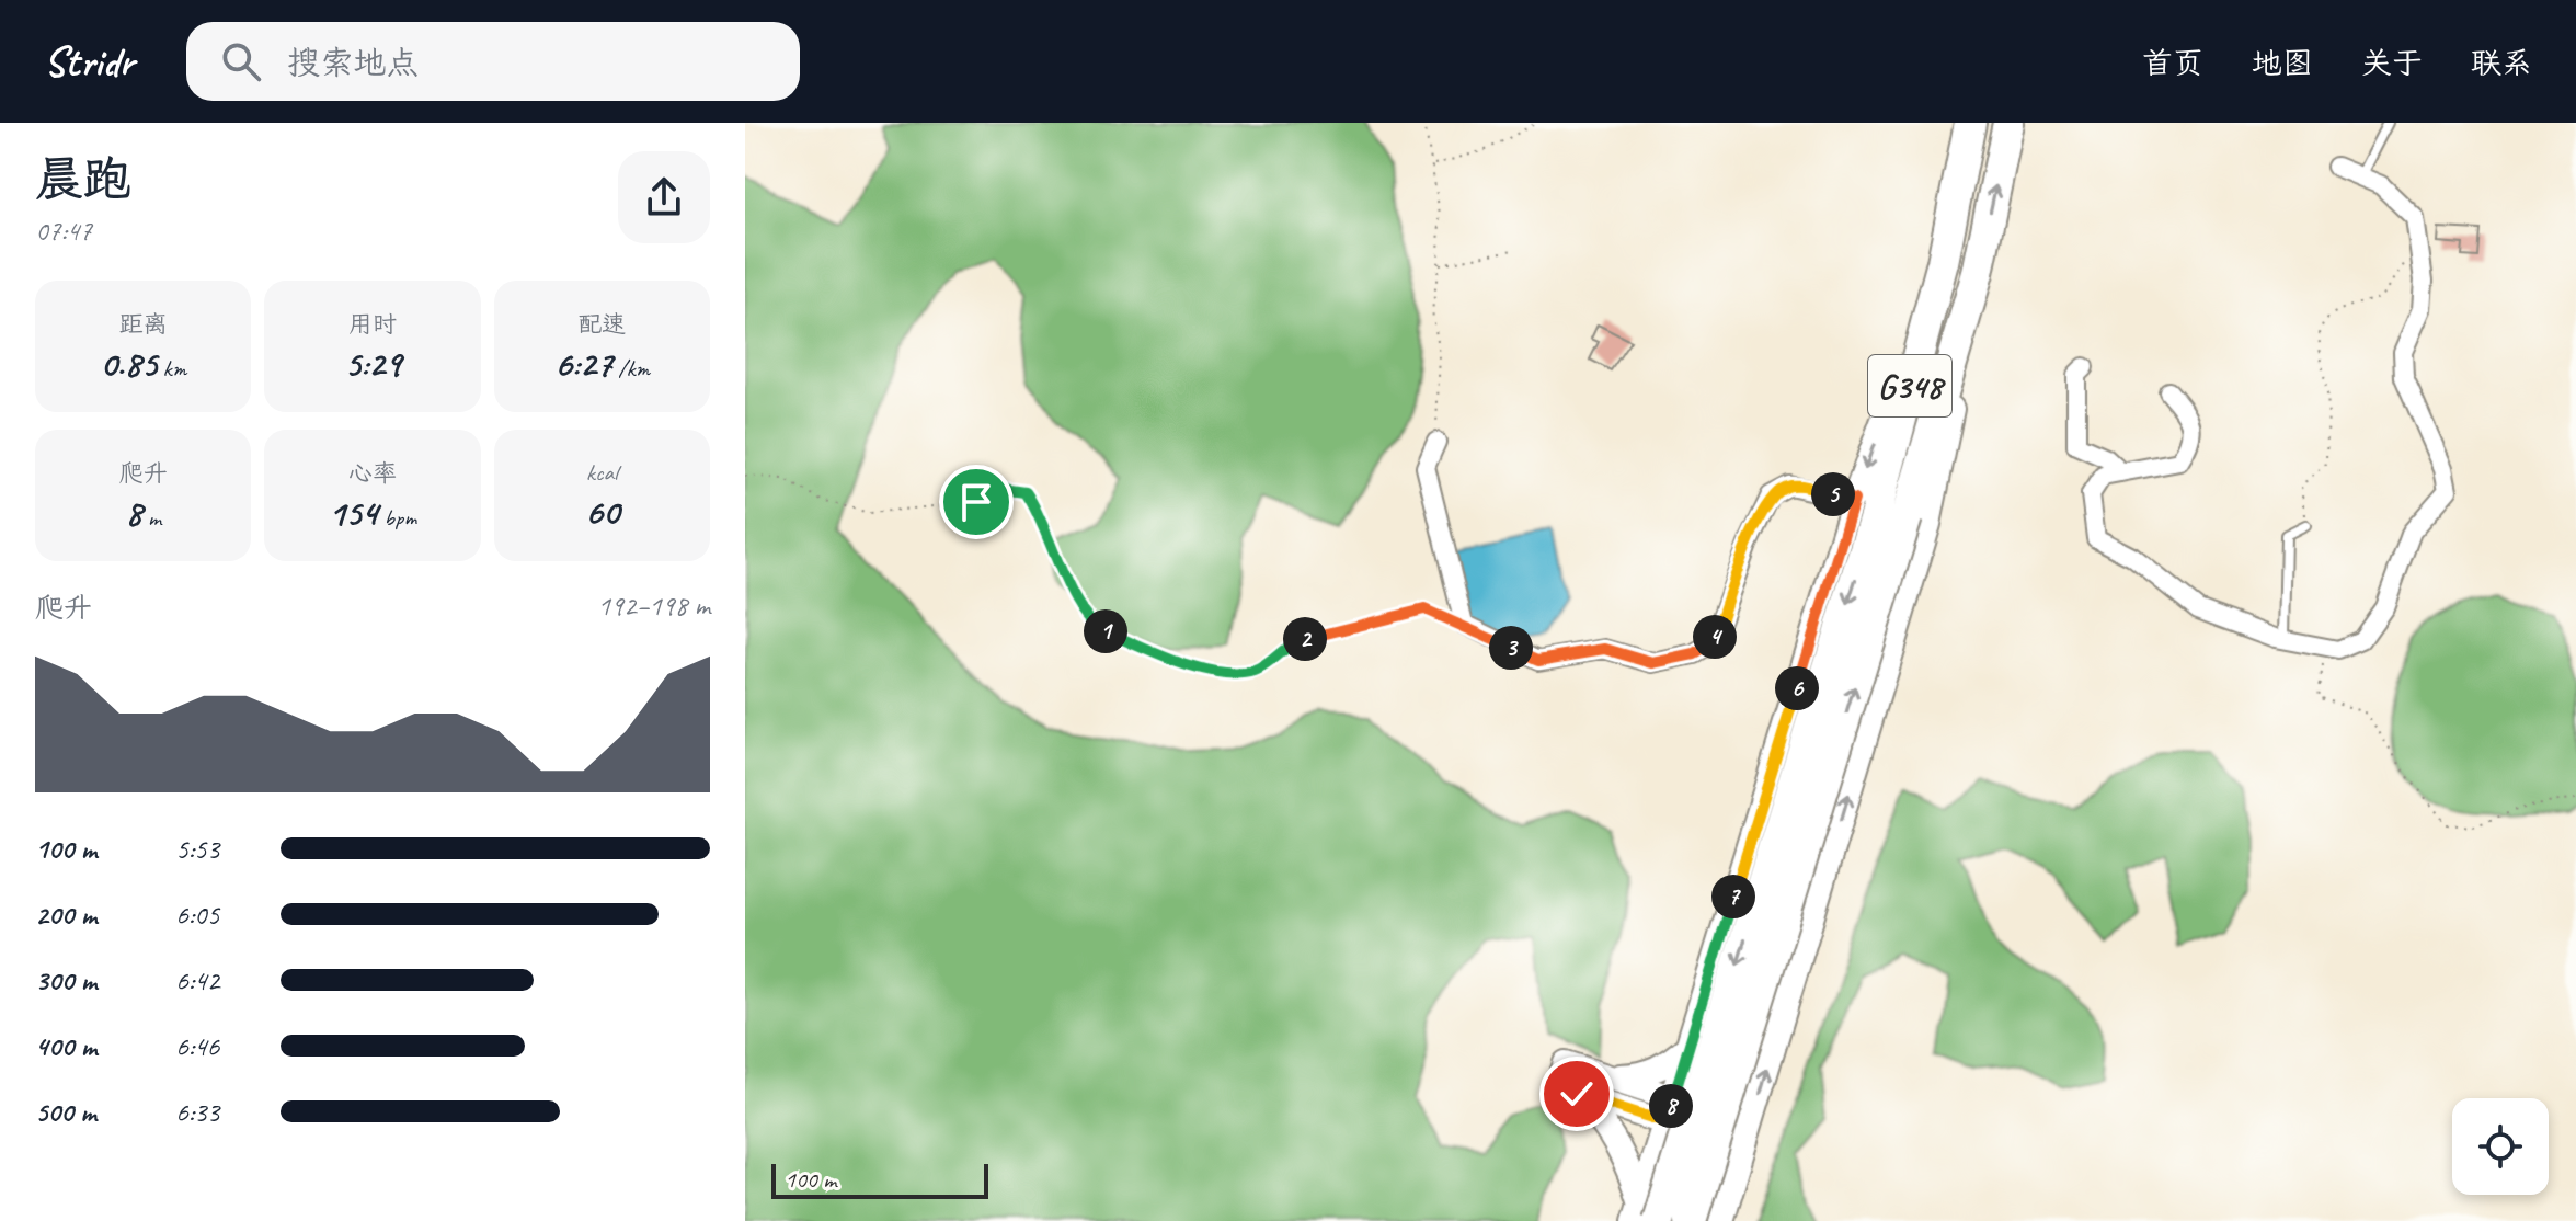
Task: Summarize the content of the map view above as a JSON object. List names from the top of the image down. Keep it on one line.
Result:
{"streets":{"highway":["G348"]},"scale_bar":"100 m","page":{"header":"Stridr","search":"搜索地点","nav":["首页","地图","关于","联系"],"heading":["晨跑","07:47"],"stats":[["距离","0.85 km"],["用时","5:29"],["配速","6:27 /km"],["爬升","8 m"],["心率","154 bpm"],["kcal","60"]],"pins":["5","1","4","2","3","6","7","8"],"chart":["爬升","192–198 m"],"list":[{"name":"100 m","note":"5:53"},{"name":"200 m","note":"6:05"},{"name":"300 m","note":"6:42"},{"name":"400 m","note":"6:46"},{"name":"500 m","note":"6:33"}],"scale":"100 m"}}
